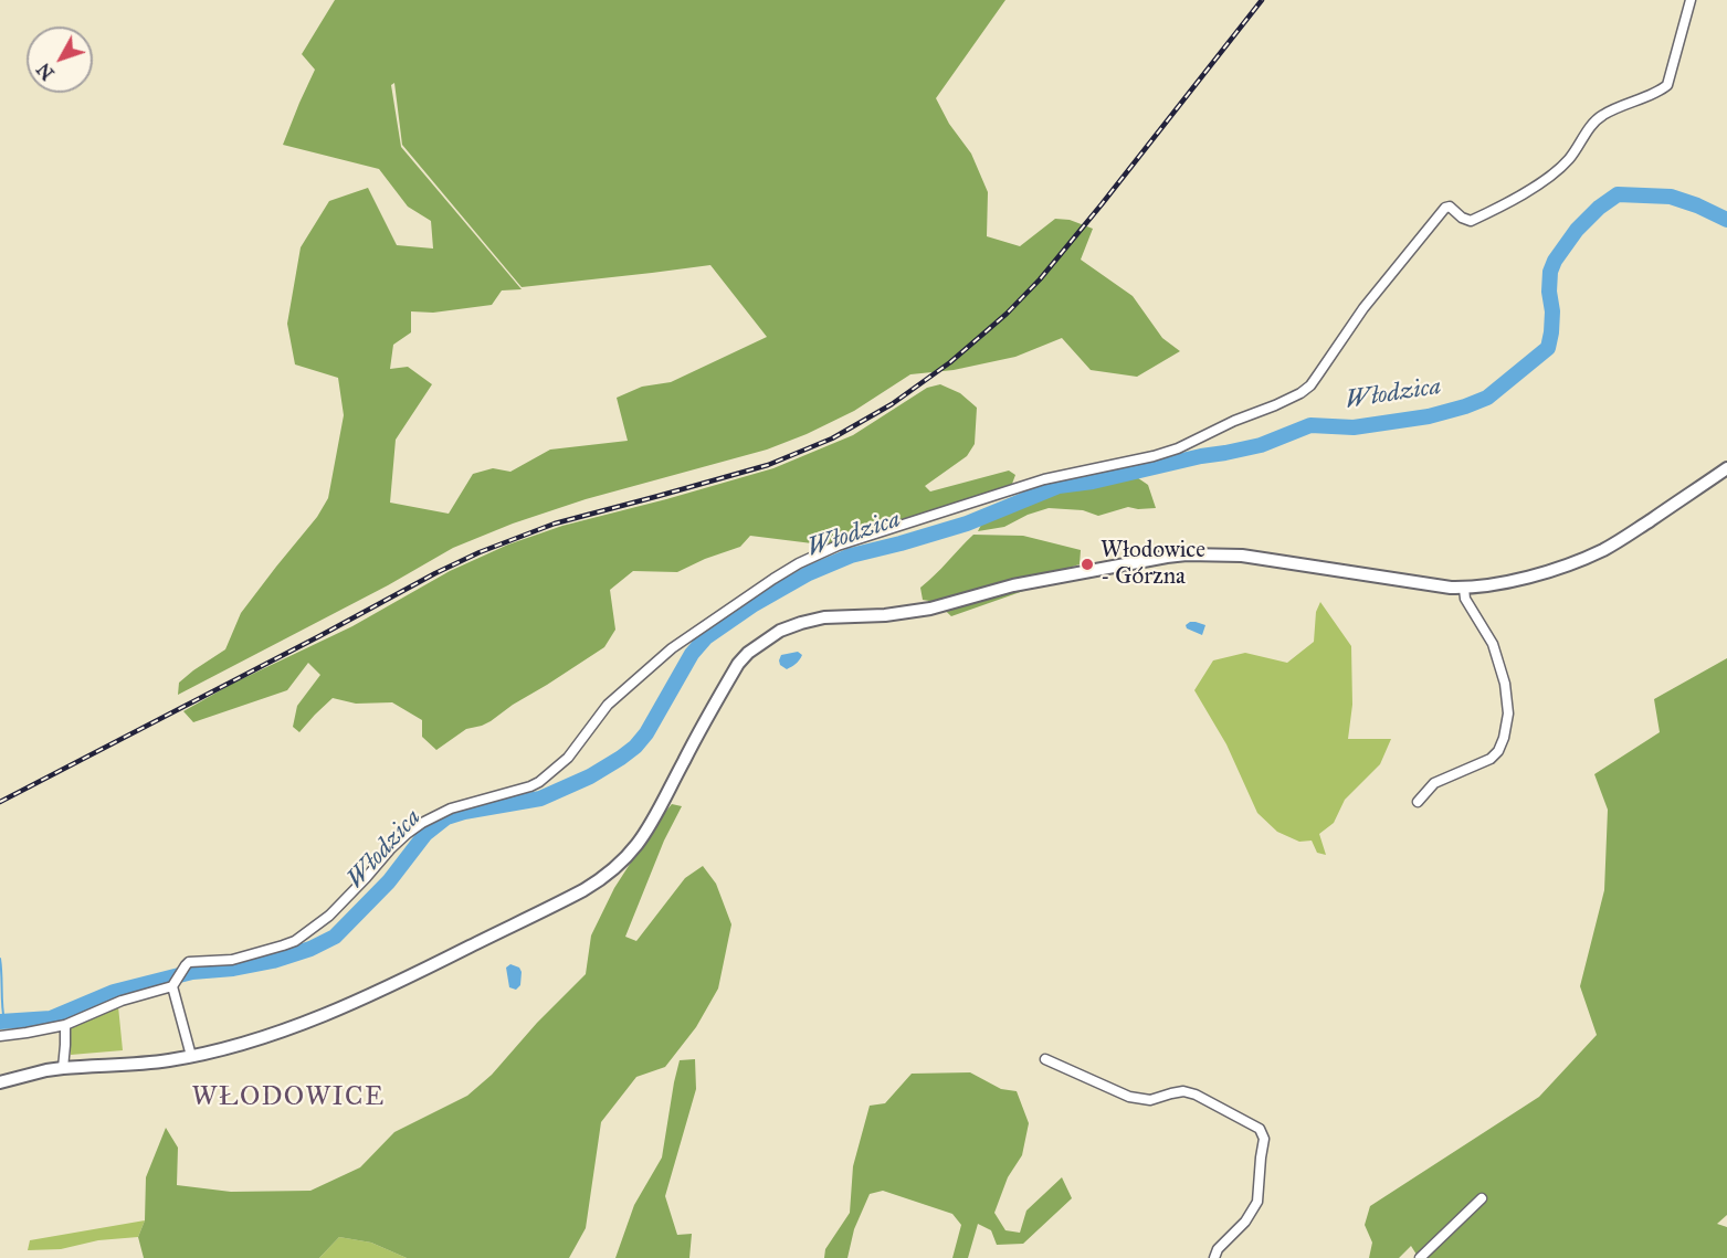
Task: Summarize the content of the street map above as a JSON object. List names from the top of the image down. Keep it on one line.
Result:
{"districts":["WŁODOWICE"],"water":["Włodzica"],"places":["Włodowice - Górzna"],"north":"bottom left"}
